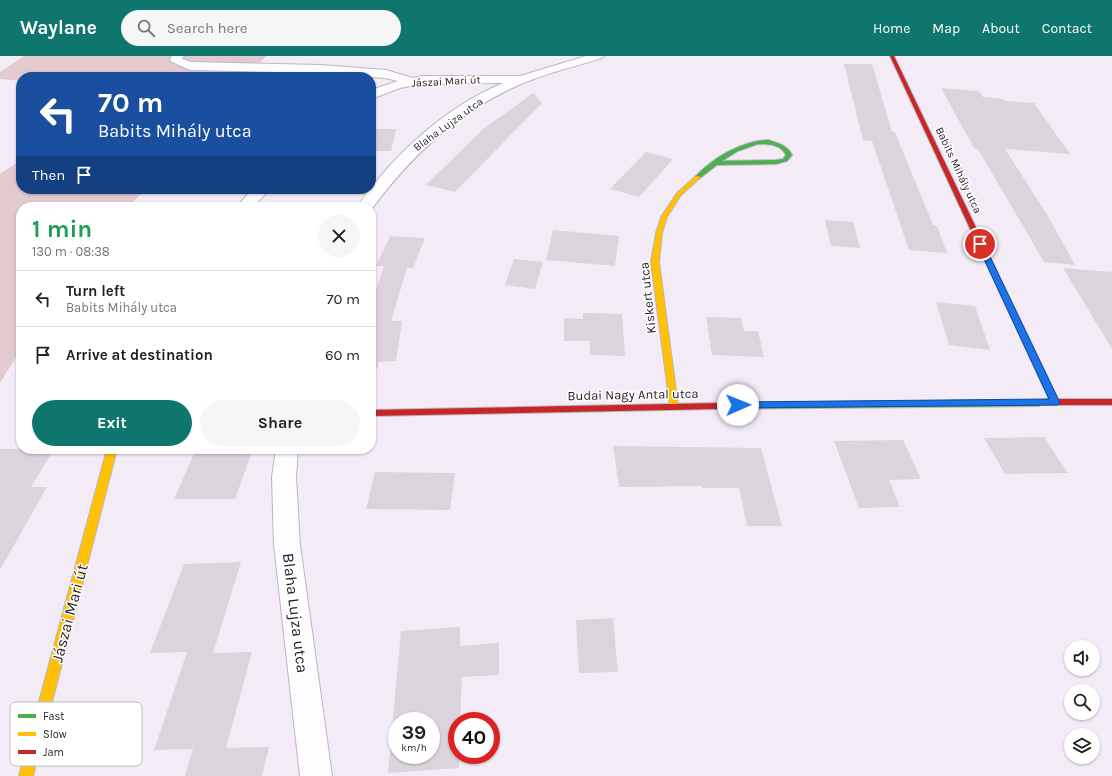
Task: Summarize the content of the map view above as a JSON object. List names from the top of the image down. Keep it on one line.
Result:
{"streets":{"street":["Jászai Mari út","Blaha Lujza utca","Babits Mihály utca","Kiskert utca","Budai Nagy Antal utca"]},"crossings":[["Jászai Mari út","Blaha Lujza utca"],["Babits Mihály utca","Budai Nagy Antal utca"],["Kiskert utca","Budai Nagy Antal utca"]],"legend":["Fast","Slow","Jam"],"page":{"header":"Waylane","search":"Search here","nav":["Home","Map","About","Contact"],"turn":["70 m","Babits Mihály utca"],"then":"Then","heading":["1 min","130 m · 08:38"],"list":[{"name":"Turn left","note":"Babits Mihály utca","value":"70 m"},{"name":"Arrive at destination","value":"60 m"}],"buttons":["Exit","Share"],"speed":"39 km/h","limit":"40"}}
